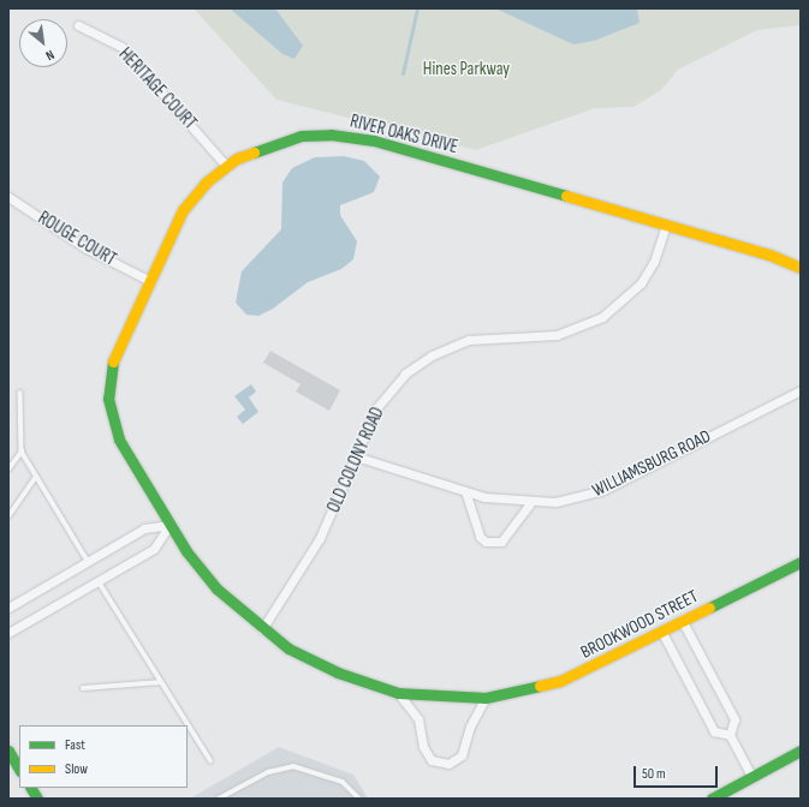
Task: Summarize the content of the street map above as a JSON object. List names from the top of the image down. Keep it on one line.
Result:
{"streets":{"street":["HERITAGE COURT","RIVER OAKS DRIVE","ROUGE COURT","OLD COLONY ROAD","WILLIAMSBURG ROAD","BROOKWOOD STREET"]},"crossings":[["HERITAGE COURT","RIVER OAKS DRIVE"],["RIVER OAKS DRIVE","ROUGE COURT"],["RIVER OAKS DRIVE","OLD COLONY ROAD"],["RIVER OAKS DRIVE","BROOKWOOD STREET"],["OLD COLONY ROAD","WILLIAMSBURG ROAD"],["OLD COLONY ROAD","BROOKWOOD STREET"]],"parks":["Hines Parkway"],"legend":["Fast","Slow"],"scale_bar":"50 m","north":"bottom right"}
